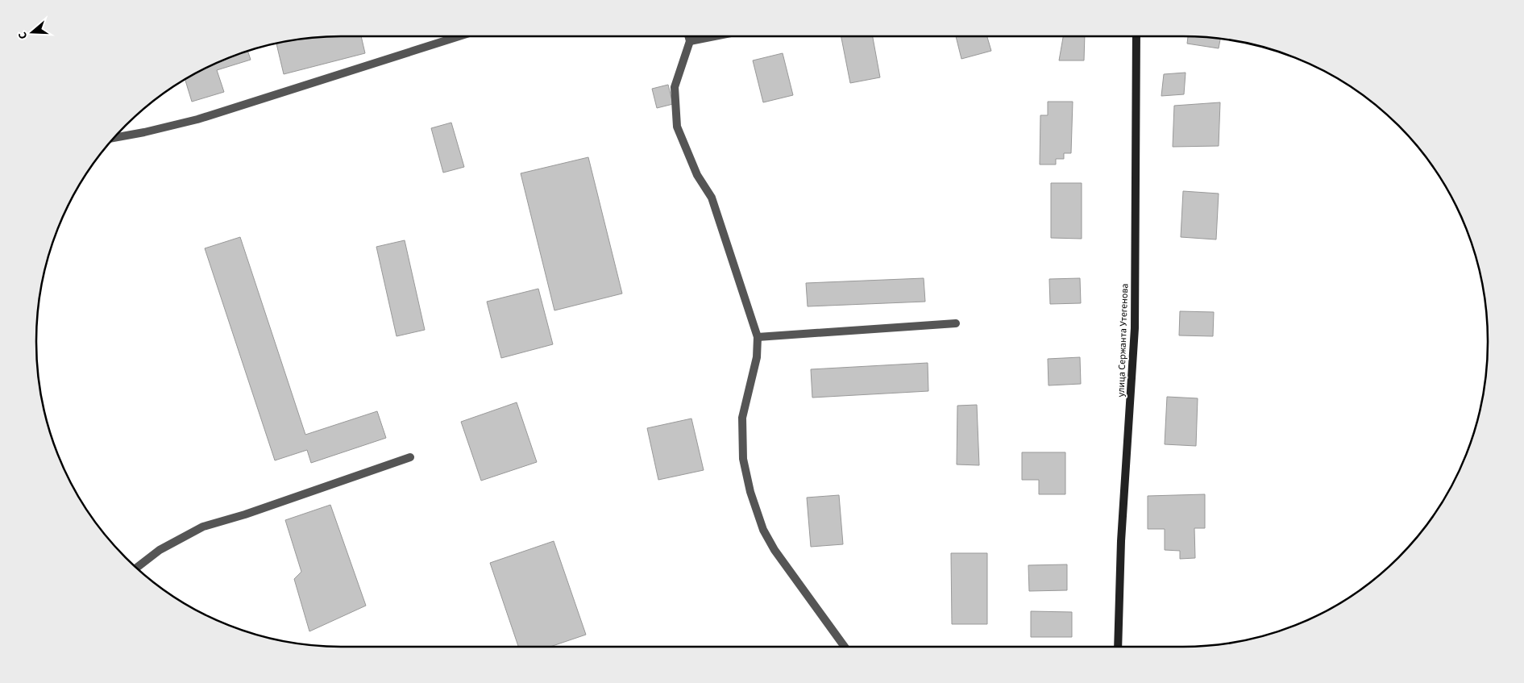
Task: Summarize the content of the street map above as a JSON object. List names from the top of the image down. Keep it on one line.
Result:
{"streets":{"main road":["улица Сержанта Утегенова"]},"north":"left"}
